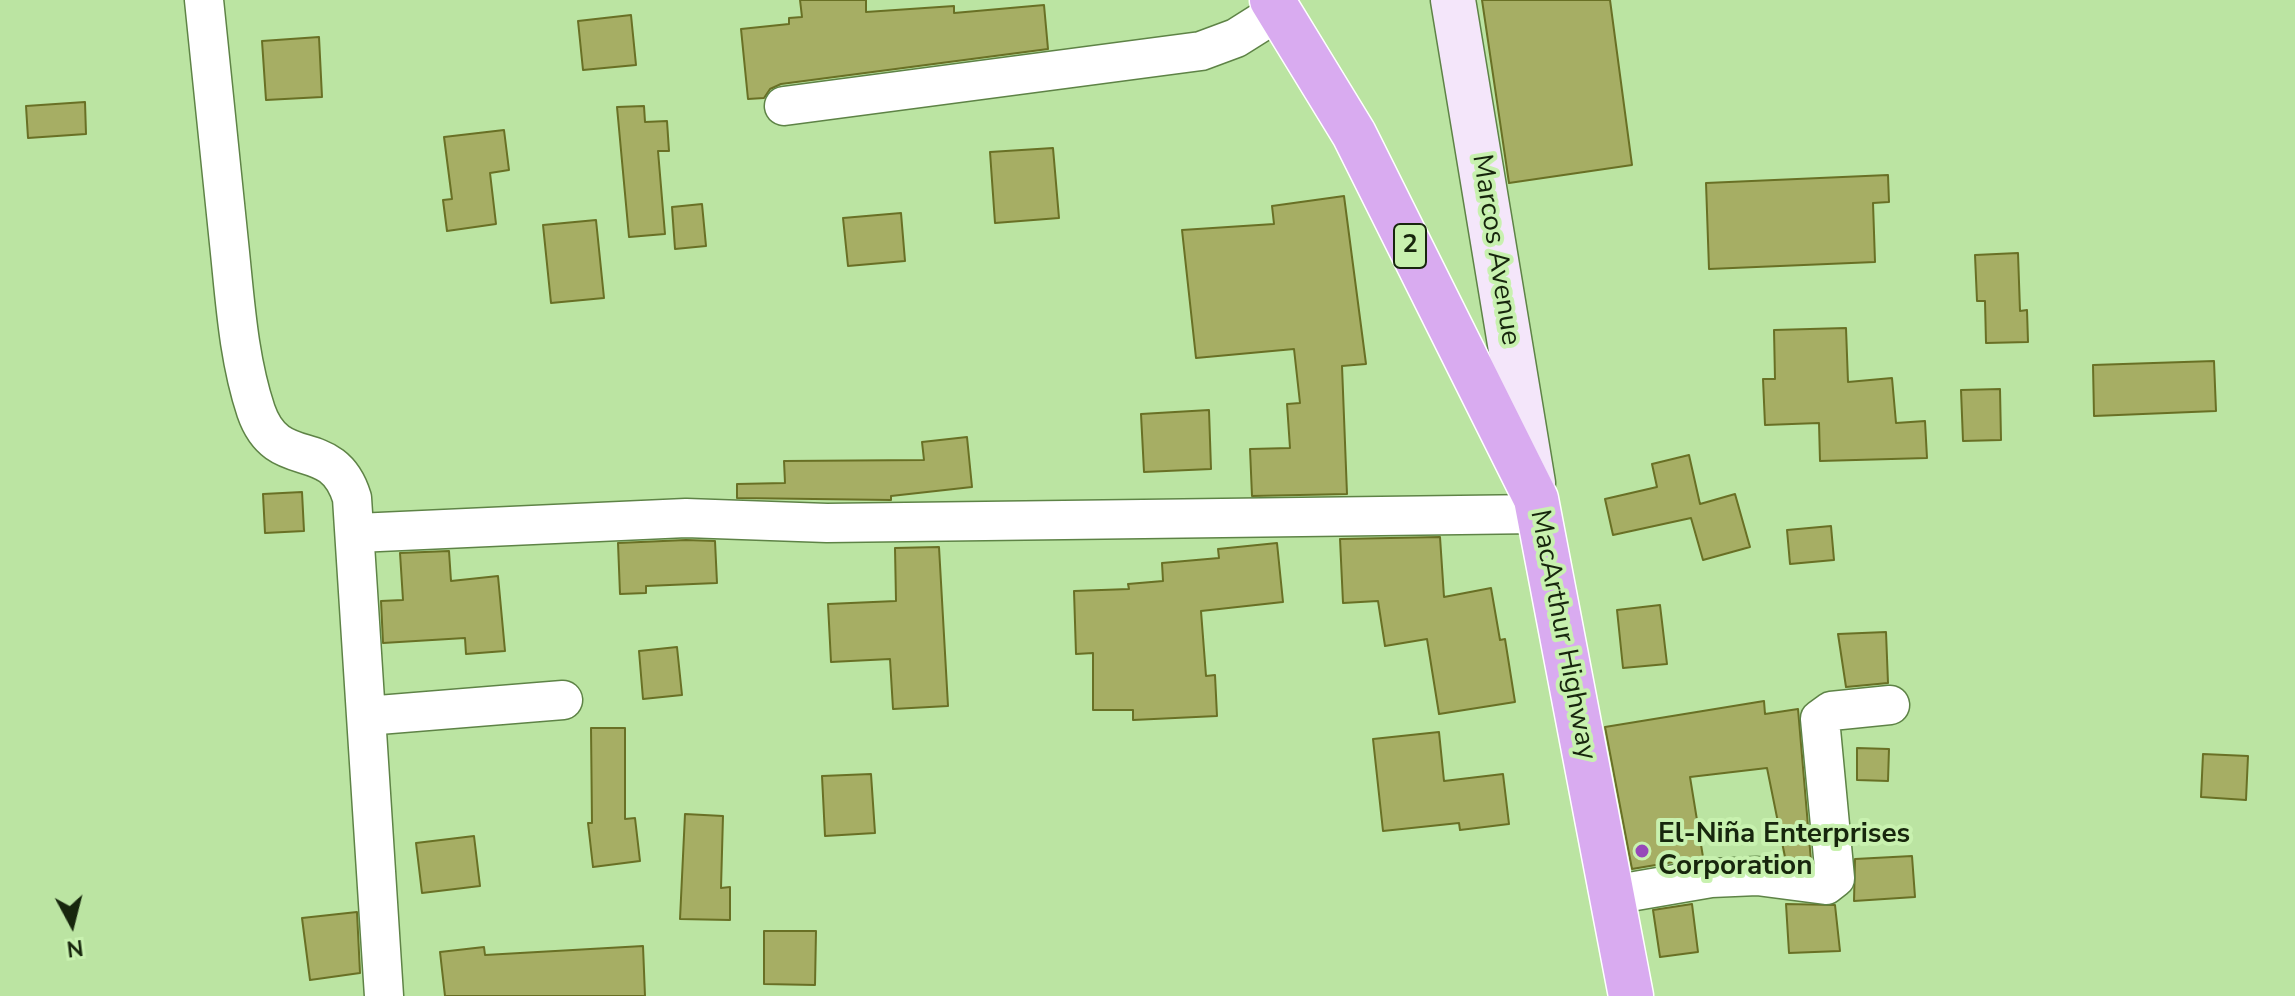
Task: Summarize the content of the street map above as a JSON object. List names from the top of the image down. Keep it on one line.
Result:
{"streets":{"highway":["2","MacArthur Highway"],"street":["Marcos Avenue"]},"crossings":[["Marcos Avenue","MacArthur Highway"]],"places":["El-Niña Enterprises Corporation"],"north":"bottom"}
